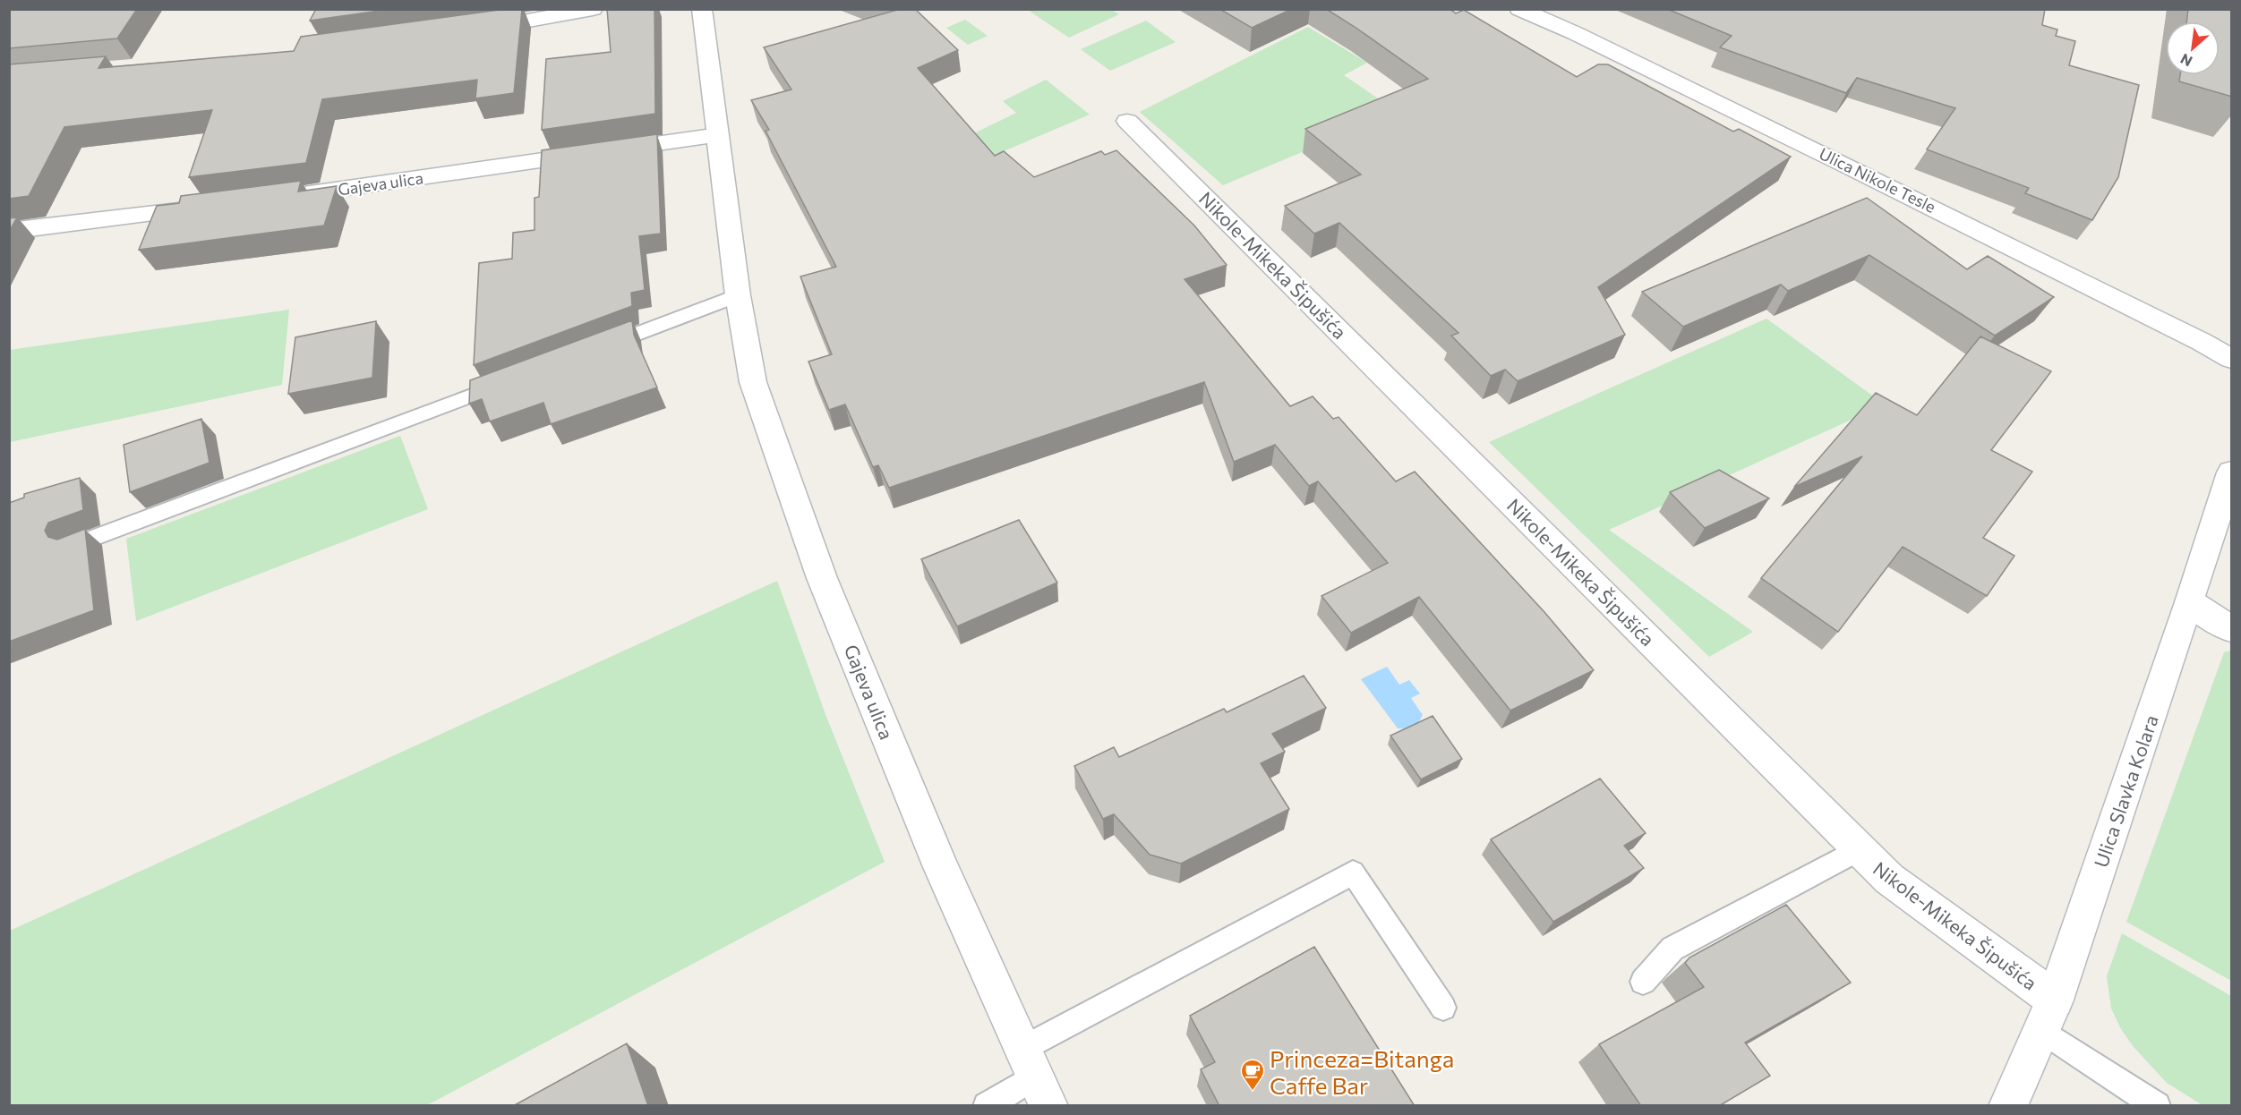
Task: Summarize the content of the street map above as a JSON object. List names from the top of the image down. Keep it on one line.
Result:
{"streets":{"street":["Ulica Nikole Tesle","Gajeva ulica","Nikole-Mikeka Šipušića","Ulica Slavka Kolara"]},"crossings":[["Nikole-Mikeka Šipušića","Ulica Slavka Kolara"]],"places":{"cafe":["Princeza=Bitanga Caffe Bar"]},"north":"bottom left"}
